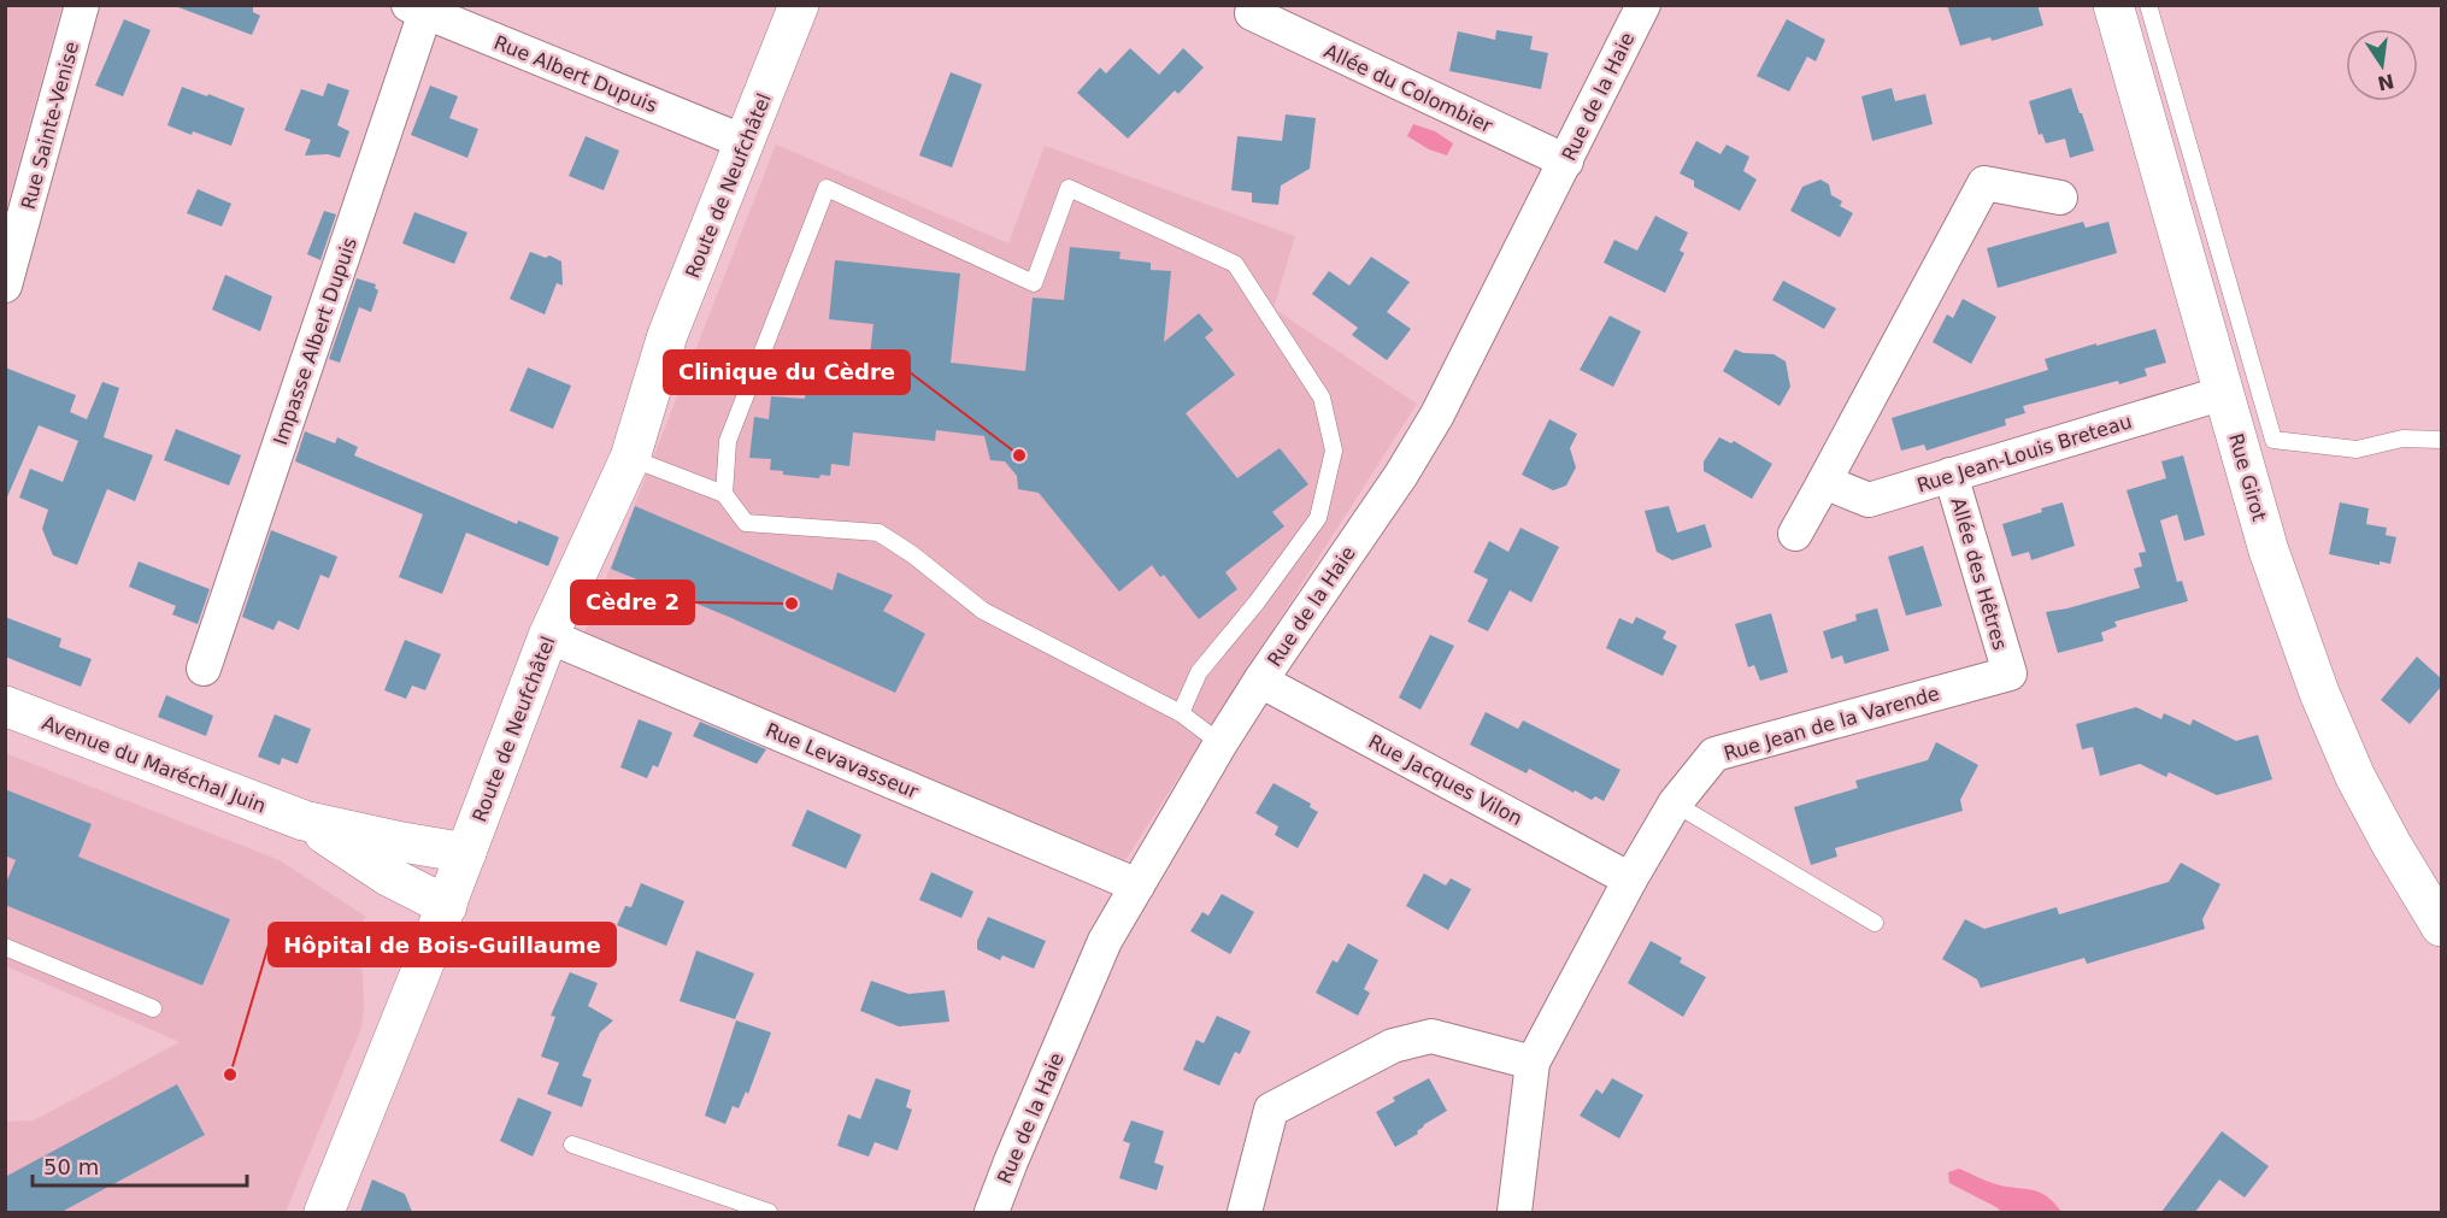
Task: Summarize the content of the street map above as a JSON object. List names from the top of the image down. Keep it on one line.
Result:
{"streets":{"street":["Rue Albert Dupuis","Allée du Colombier","Rue de la Haie","Rue Sainte-Venise","Route de Neufchâtel","Impasse Albert Dupuis","Rue Jean-Louis Breteau","Rue Girot","Allée des Hêtres","Rue Jean de la Varende","Rue Levavasseur","Avenue du Maréchal Juin","Rue Jacques Vilon"]},"crossings":[["Rue Albert Dupuis","Route de Neufchâtel"],["Rue Albert Dupuis","Impasse Albert Dupuis"],["Allée du Colombier","Rue de la Haie"],["Rue de la Haie","Rue Levavasseur"],["Rue de la Haie","Rue Jacques Vilon"],["Route de Neufchâtel","Rue Levavasseur"],["Route de Neufchâtel","Avenue du Maréchal Juin"],["Rue Jean-Louis Breteau","Rue Girot"],["Rue Jean-Louis Breteau","Allée des Hêtres"],["Allée des Hêtres","Rue Jean de la Varende"],["Rue Jean de la Varende","Rue Jacques Vilon"]],"places":["Clinique du Cèdre","Cèdre 2","Hôpital de Bois-Guillaume"],"scale_bar":"50 m","north":"bottom"}
